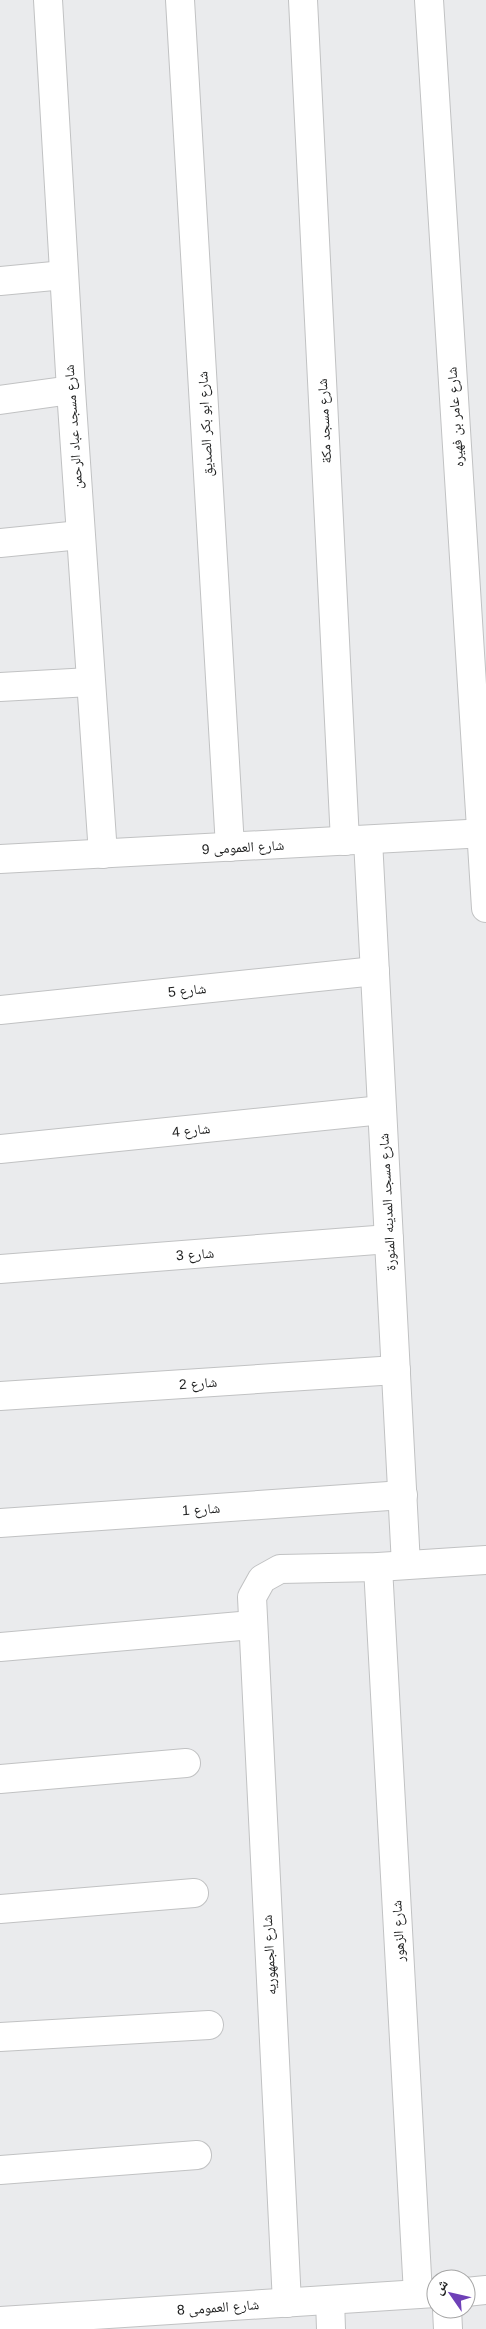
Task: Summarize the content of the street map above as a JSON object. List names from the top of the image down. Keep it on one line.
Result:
{"streets":{"street":["شارع عامر بن فهيره","شارع مسجد مكة","شارع ابو بكر الصديق","شارع مسجد عباد الرحمن","شارع العمومى 9","شارع 5","شارع 4","شارع مسجد المدينه المنورة","شارع 3","شارع 2","شارع 1","شارع الزهور","شارع الجمهوريه","شارع العمومى 8"]},"crossings":[["شارع عامر بن فهيره","شارع العمومى 9"],["شارع مسجد مكة","شارع العمومى 9"],["شارع مسجد مكة","شارع مسجد المدينه المنورة"],["شارع ابو بكر الصديق","شارع العمومى 9"],["شارع مسجد عباد الرحمن","شارع العمومى 9"],["شارع العمومى 9","شارع مسجد المدينه المنورة"],["شارع 5","شارع مسجد المدينه المنورة"],["شارع 4","شارع مسجد المدينه المنورة"],["شارع مسجد المدينه المنورة","شارع 3"],["شارع مسجد المدينه المنورة","شارع 2"],["شارع مسجد المدينه المنورة","شارع 1"],["شارع الجمهوريه","شارع العمومى 8"]],"north":"top left"}
